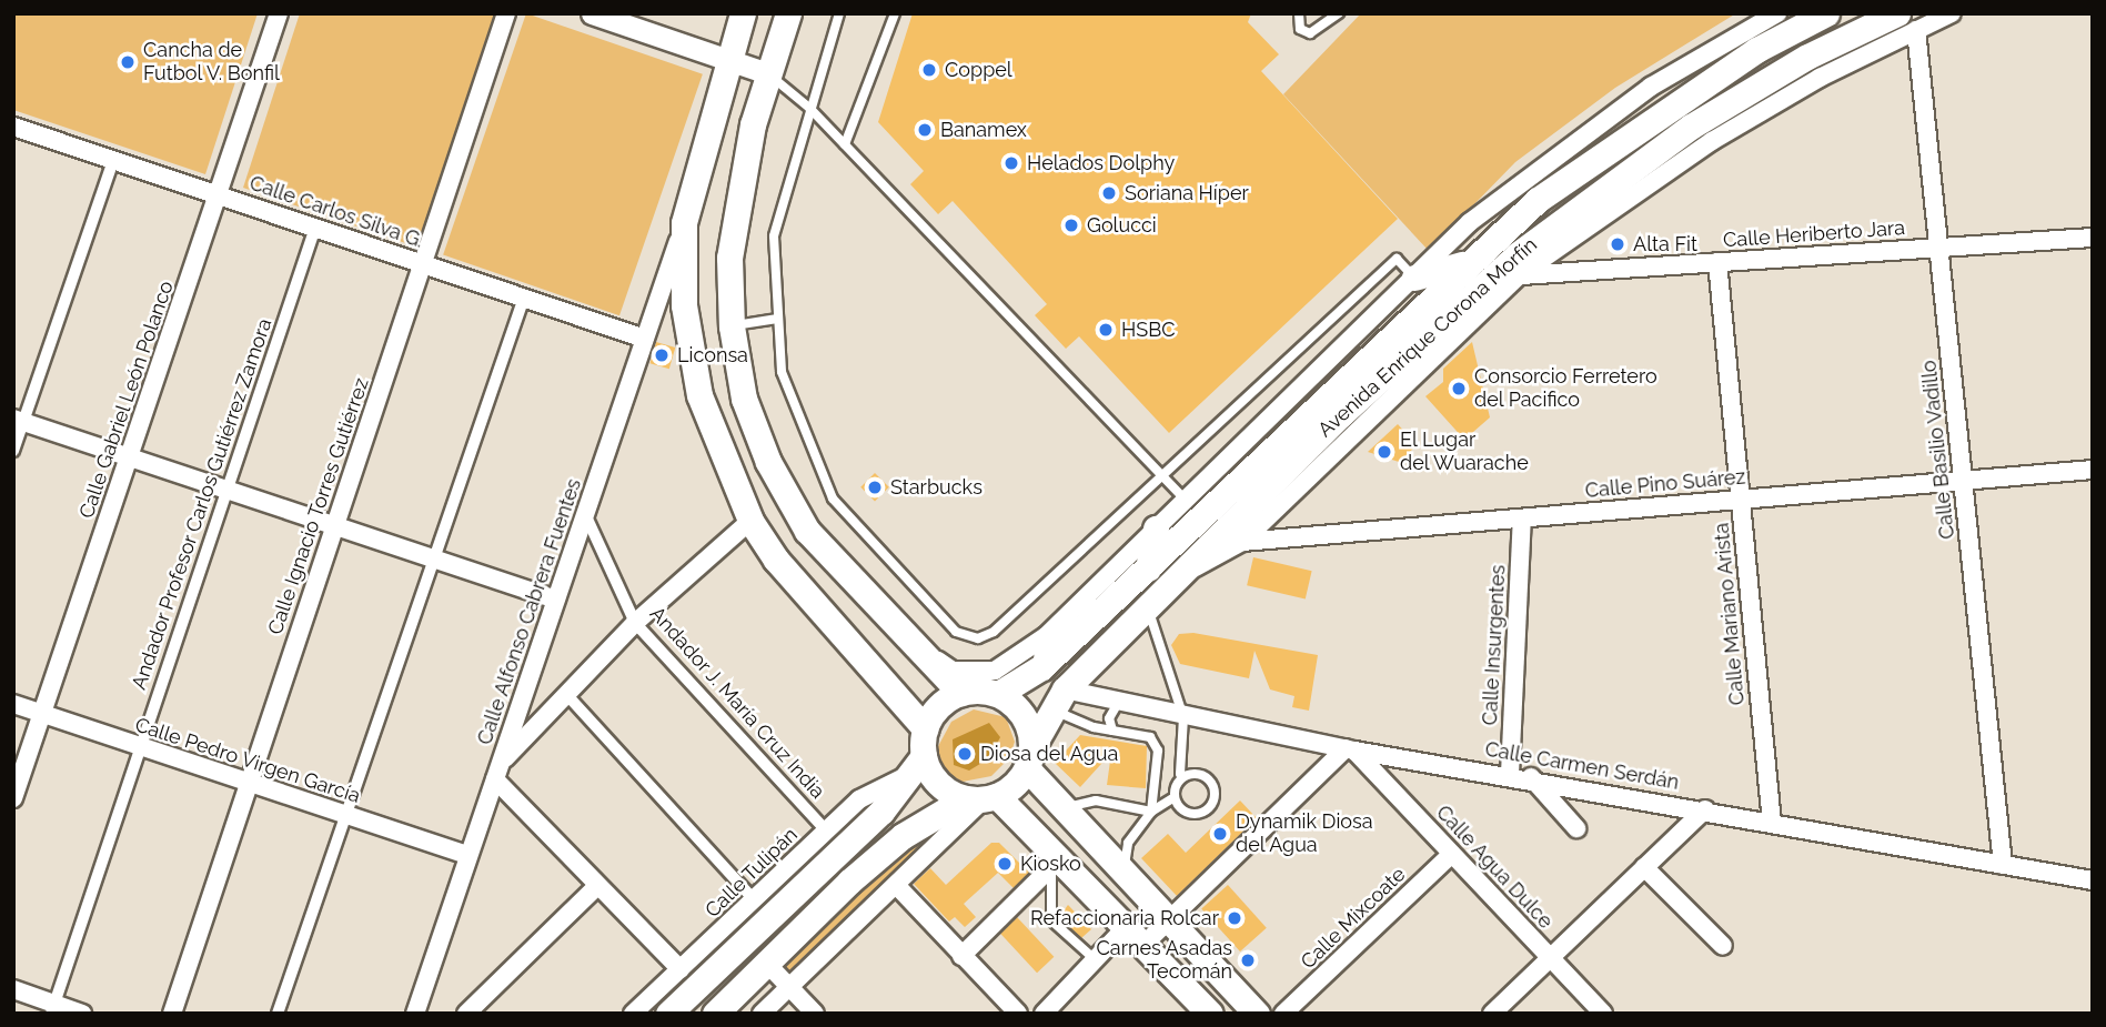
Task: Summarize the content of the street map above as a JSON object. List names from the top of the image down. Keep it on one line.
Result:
{"streets":{"main road":["Avenida Enrique Corona Morfín"],"street":["Calle Carlos Silva G.","Calle Heriberto Jara","Calle Gabriel León Polanco","Calle Basilio Vadillo","Calle Pino Suárez","Andador Profesor Carlos Gutiérrez Zamora","Calle Ignacio Torres Gutiérrez","Calle Alfonso Cabrera Fuentes","Calle Mariano Arista","Calle Insurgentes","Andador J. María Cruz India","Calle Pedro Virgen García","Calle Carmen Serdán","Calle Agua Dulce","Calle Tulipán","Calle Mixcoate"]},"crossings":[["Calle Carlos Silva G.","Calle Gabriel León Polanco"],["Calle Carlos Silva G.","Andador Profesor Carlos Gutiérrez Zamora"],["Calle Carlos Silva G.","Calle Ignacio Torres Gutiérrez"],["Calle Carlos Silva G.","Calle Alfonso Cabrera Fuentes"],["Calle Heriberto Jara","Avenida Enrique Corona Morfín"],["Calle Heriberto Jara","Calle Basilio Vadillo"],["Calle Heriberto Jara","Calle Mariano Arista"],["Avenida Enrique Corona Morfín","Calle Basilio Vadillo"],["Avenida Enrique Corona Morfín","Calle Carmen Serdán"],["Avenida Enrique Corona Morfín","Calle Tulipán"],["Calle Gabriel León Polanco","Calle Pedro Virgen García"],["Calle Basilio Vadillo","Calle Pino Suárez"],["Calle Basilio Vadillo","Calle Carmen Serdán"],["Calle Pino Suárez","Calle Mariano Arista"],["Calle Pino Suárez","Calle Insurgentes"],["Andador Profesor Carlos Gutiérrez Zamora","Calle Pedro Virgen García"],["Calle Ignacio Torres Gutiérrez","Calle Pedro Virgen García"],["Calle Alfonso Cabrera Fuentes","Andador J. María Cruz India"],["Calle Alfonso Cabrera Fuentes","Calle Pedro Virgen García"],["Calle Mariano Arista","Calle Carmen Serdán"],["Calle Insurgentes","Calle Carmen Serdán"],["Andador J. María Cruz India","Calle Tulipán"],["Calle Carmen Serdán","Calle Agua Dulce"],["Calle Agua Dulce","Calle Mixcoate"]],"places":["Cancha de Futbol V. Bonfil","Coppel","Banamex","Helados Dolphy","Soriana Híper","Golucci","Alta Fit","HSBC","Liconsa","Consorcio Ferretero del Pacifico","El Lugar del Wuarache","Starbucks","Diosa del Agua","Dynamik Diosa del Agua","Kiosko","Refaccionaria Rolcar","Carnes Asadas Tecomán"]}
